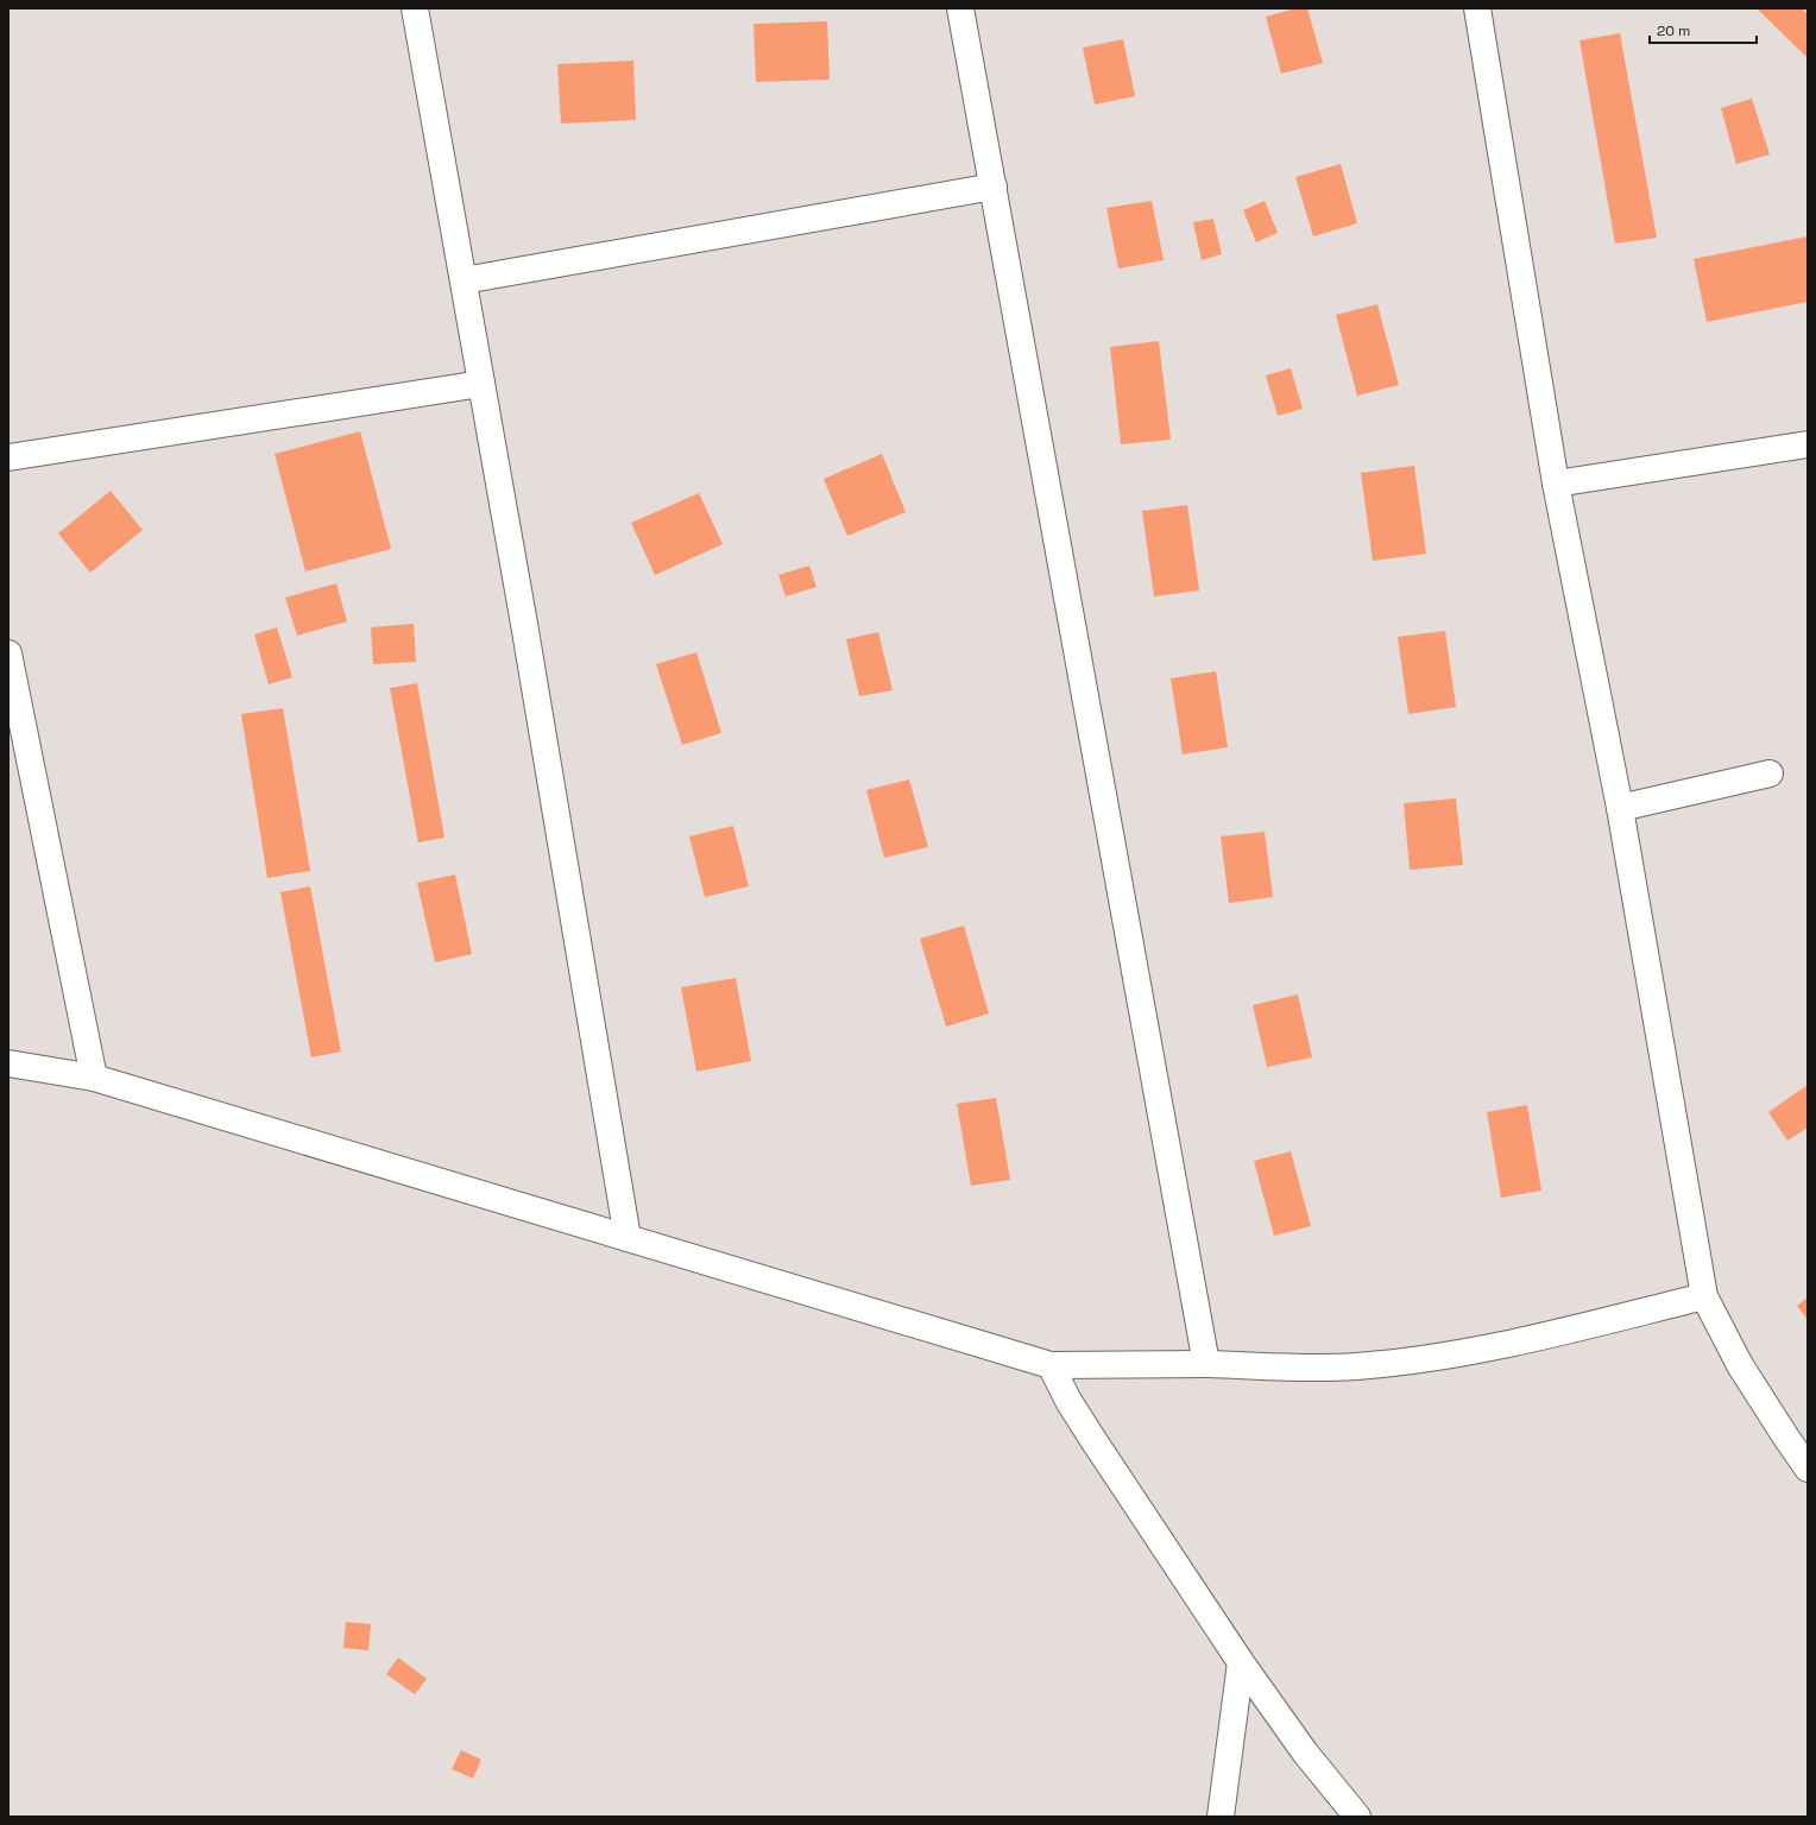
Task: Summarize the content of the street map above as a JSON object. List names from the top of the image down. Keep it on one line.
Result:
{"scale_bar":"20 m"}
